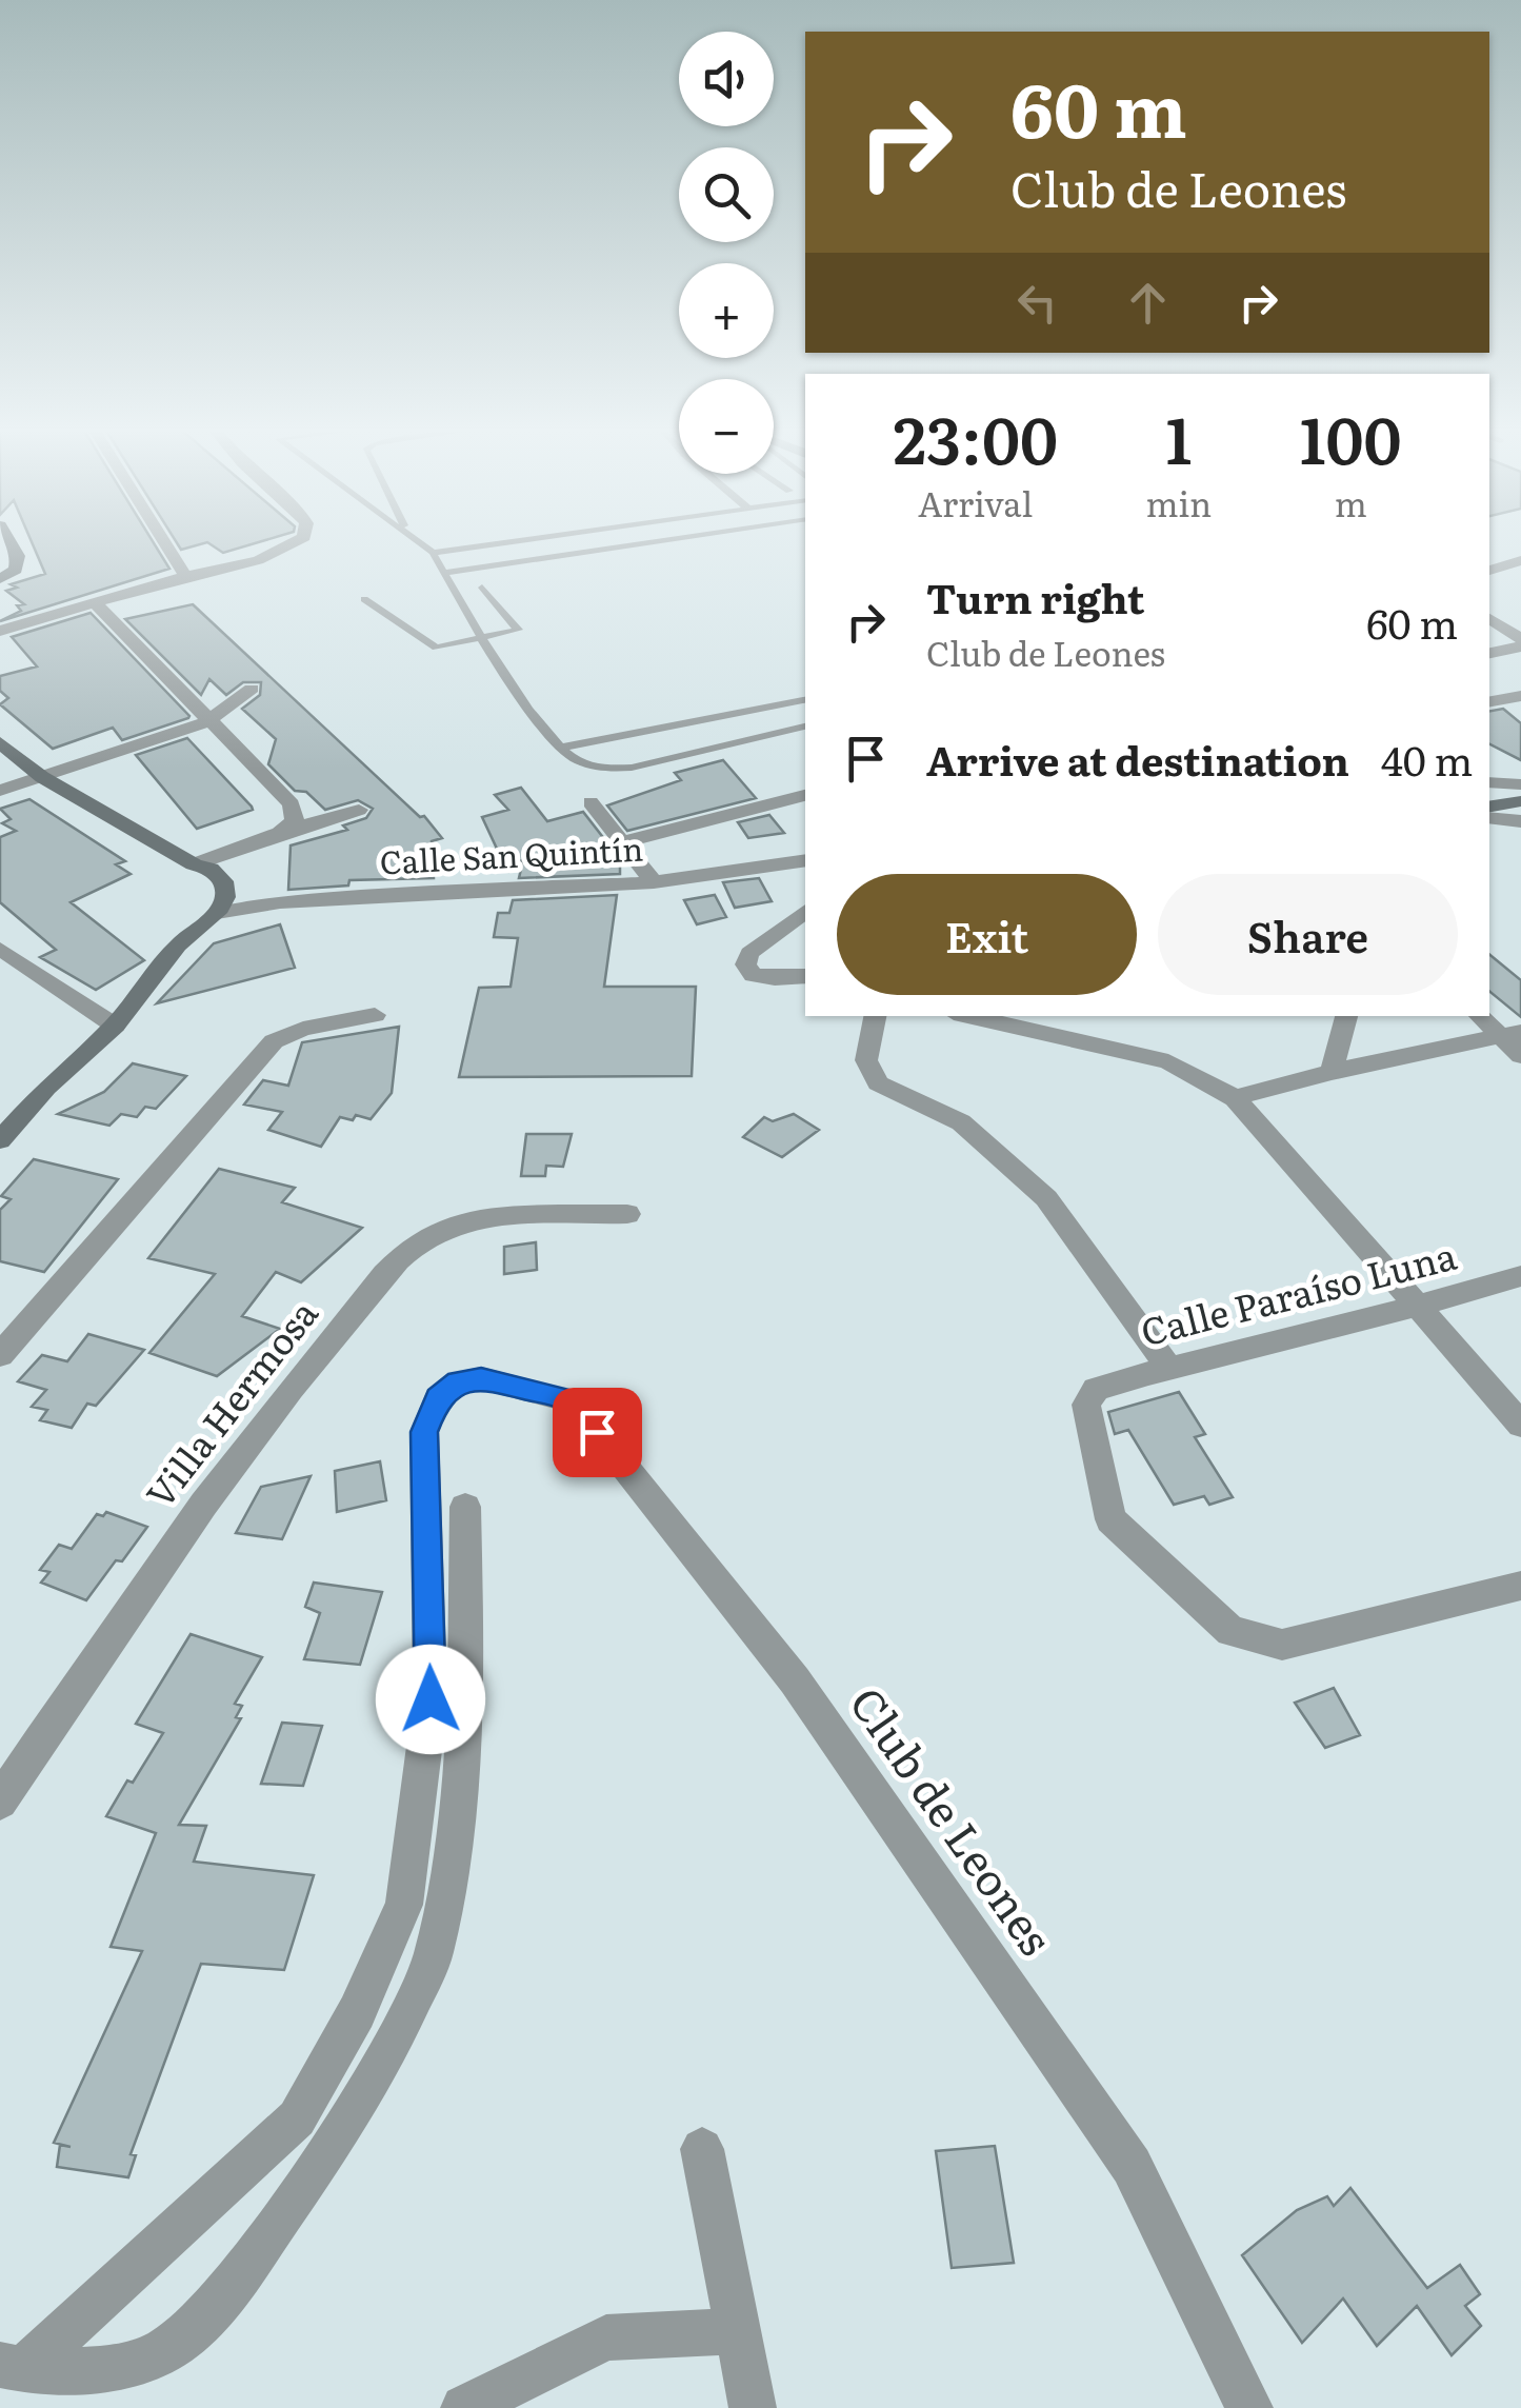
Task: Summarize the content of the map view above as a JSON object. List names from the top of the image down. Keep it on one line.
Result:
{"streets":{"street":["Calle San Quintín","Calle Paraíso Luna","Villa Hermosa","Club de Leones"]},"page":{"map_buttons":["+","−"],"turn":["60 m","Club de Leones"],"eta":["23:00","Arrival","1","min","100","m"],"list":[{"name":"Turn right","note":"Club de Leones","value":"60 m"},{"name":"Arrive at destination","value":"40 m"}],"buttons":["Exit","Share"]}}
